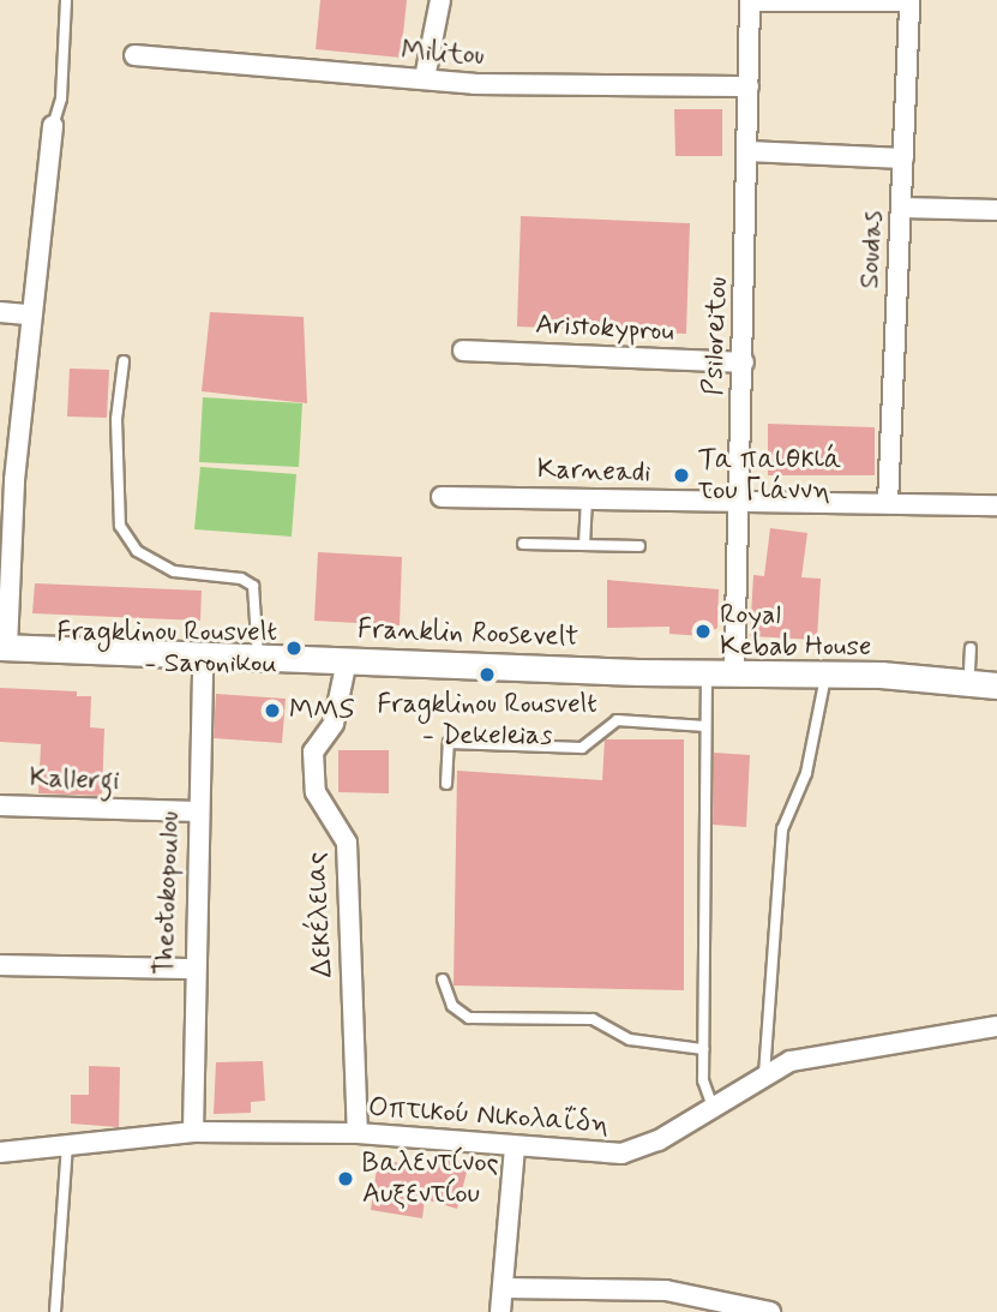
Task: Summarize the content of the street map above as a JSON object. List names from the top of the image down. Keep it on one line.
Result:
{"streets":{"main road":["Franklin Roosevelt"],"street":["Militou","Soudas","Aristokyprou","Psiloreitou","Karneadi","Kallergi","Theotokopoulou","Δεκέλειας","Οπτικού Νικολαΐδη"]},"crossings":[["Militou","Psiloreitou"],["Soudas","Karneadi"],["Aristokyprou","Psiloreitou"],["Psiloreitou","Karneadi"],["Psiloreitou","Franklin Roosevelt"],["Franklin Roosevelt","Theotokopoulou"],["Franklin Roosevelt","Δεκέλειας"],["Kallergi","Theotokopoulou"],["Theotokopoulou","Οπτικού Νικολαΐδη"],["Δεκέλειας","Οπτικού Νικολαΐδη"]],"places":["Τα παιθκιά του Γιάννη","Royal Kebab House","Fragklinou Rousvelt - Saronikou","Fragklinou Rousvelt - Dekeleias","MMS","Βαλεντίνος Αυξεντίου"]}
